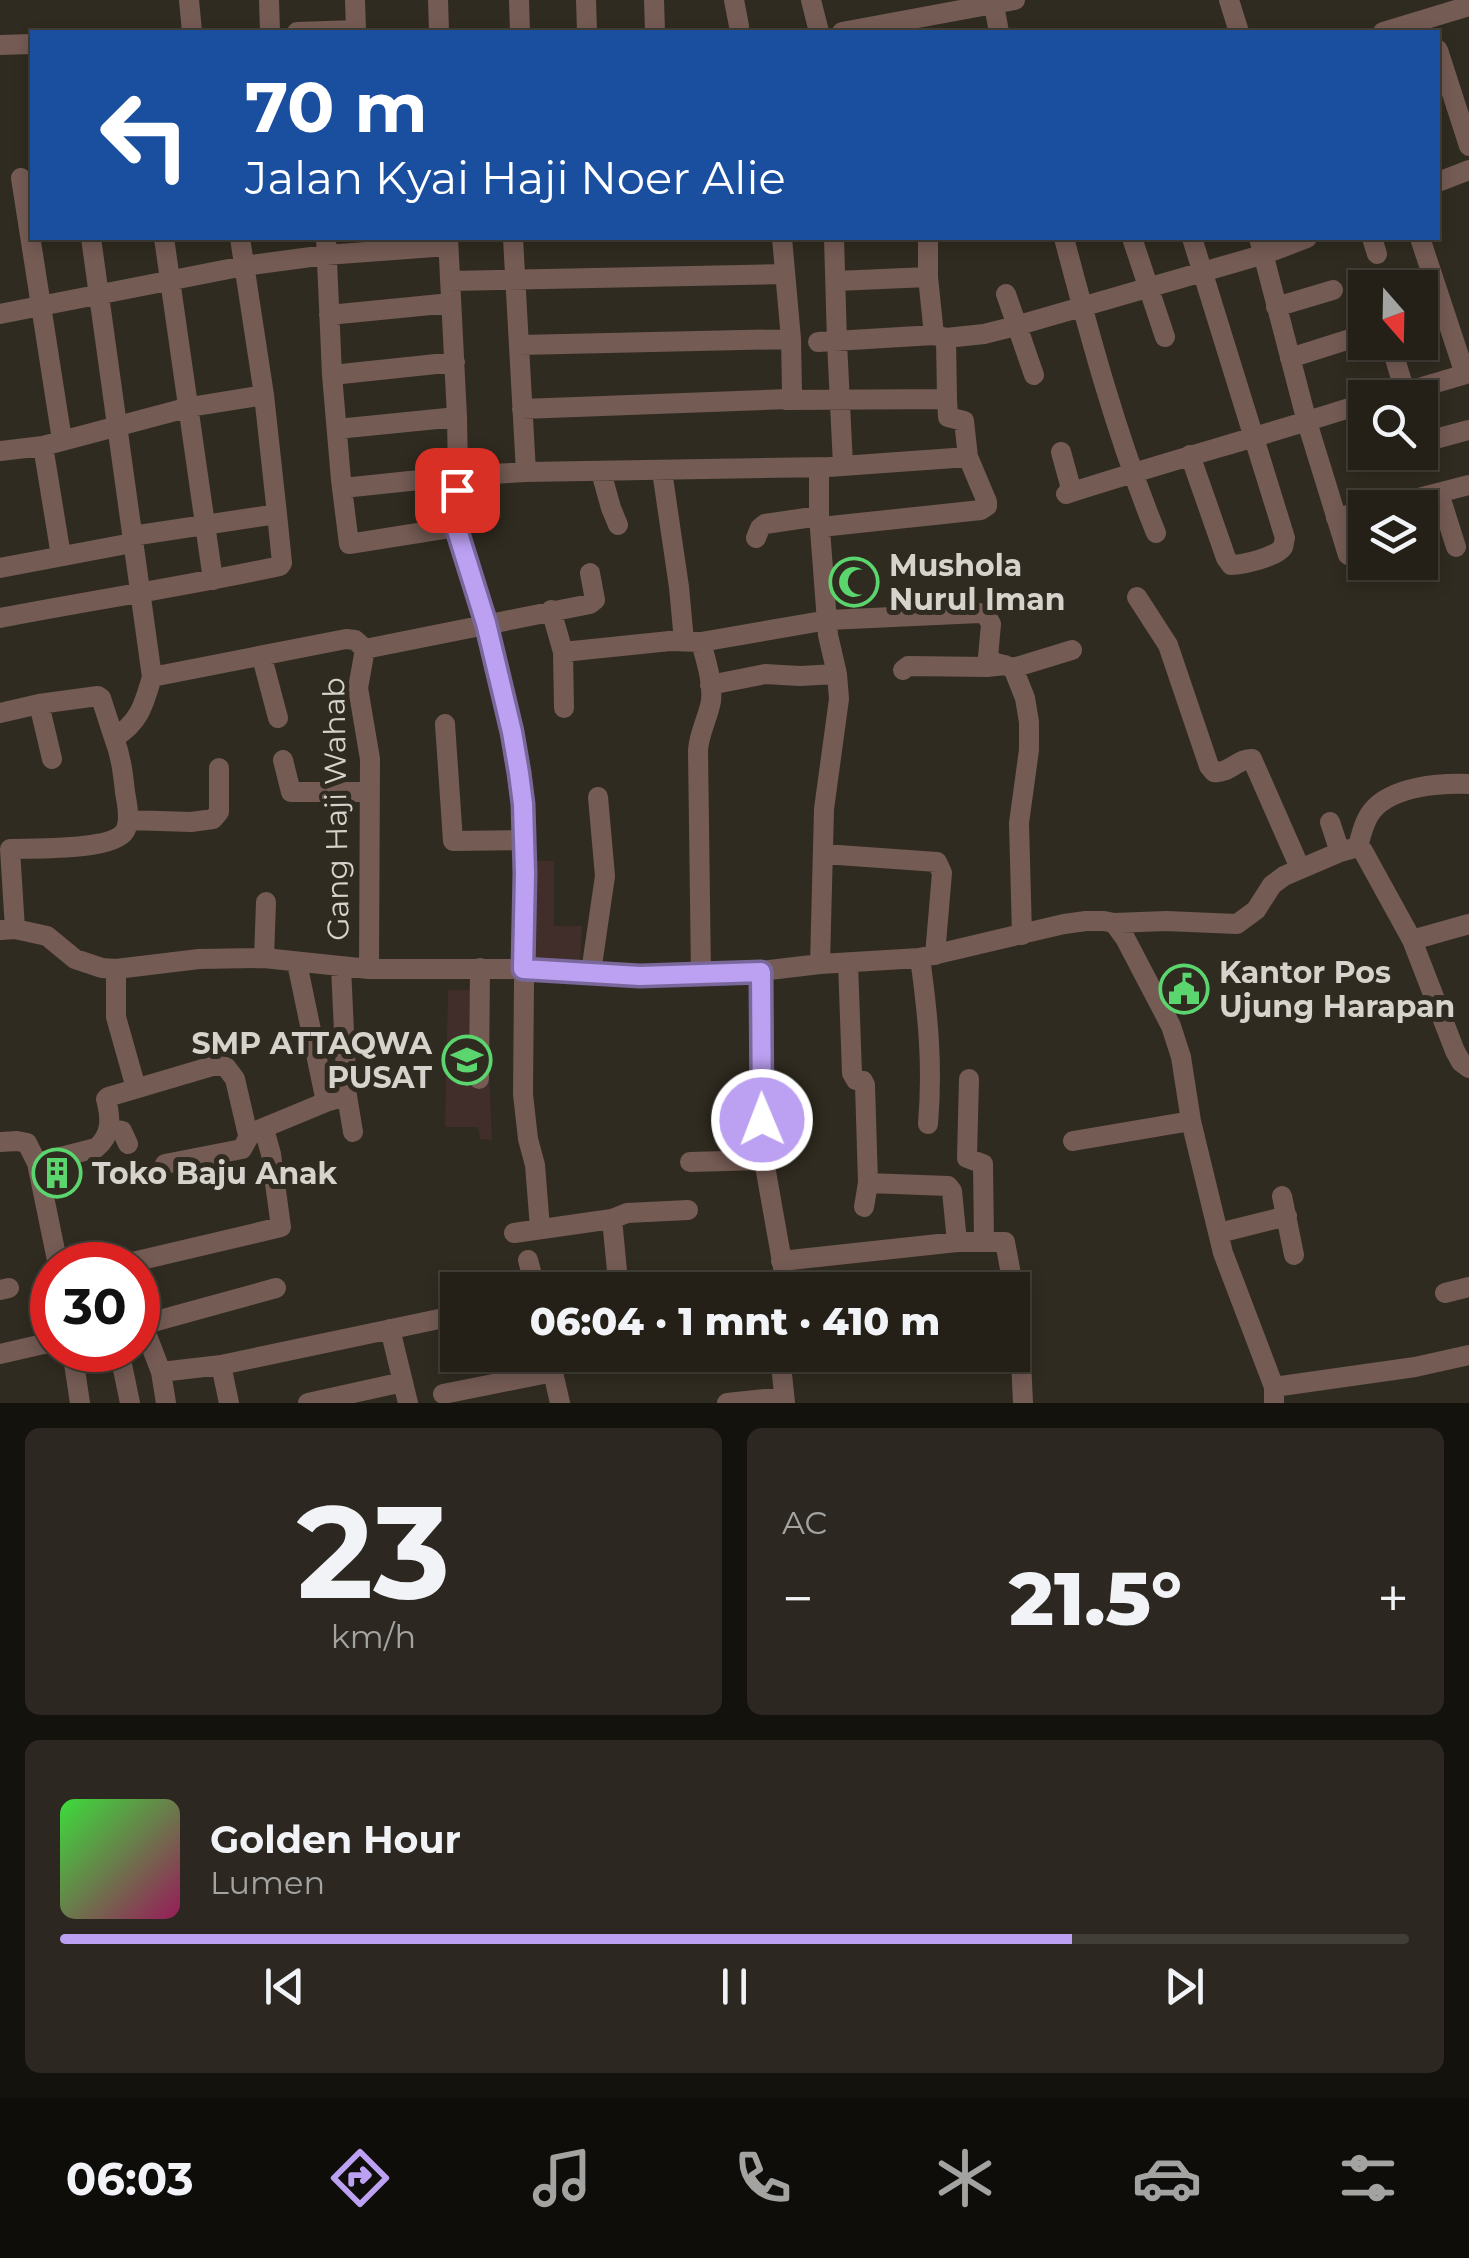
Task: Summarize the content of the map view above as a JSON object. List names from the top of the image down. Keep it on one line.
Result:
{"streets":{"street":["Gang Haji Wahab"]},"places":{"mosque":["Mushola Nurul Iman"],"public building":["Kantor Pos Ujung Harapan"],"school or university":["SMP ATTAQWA PUSAT"],"building":["Toko Baju Anak"]},"north":"bottom","page":{"turn":["70 m","Jalan Kyai Haji Noer Alie"],"limit":"30","trip":"06:04 · 1 mnt · 410 m","tile":[["23","km/h"],"AC"],"heat":["−","21.5°","+"],"song":["Golden Hour","Lumen"],"tabs":"06:03"}}
